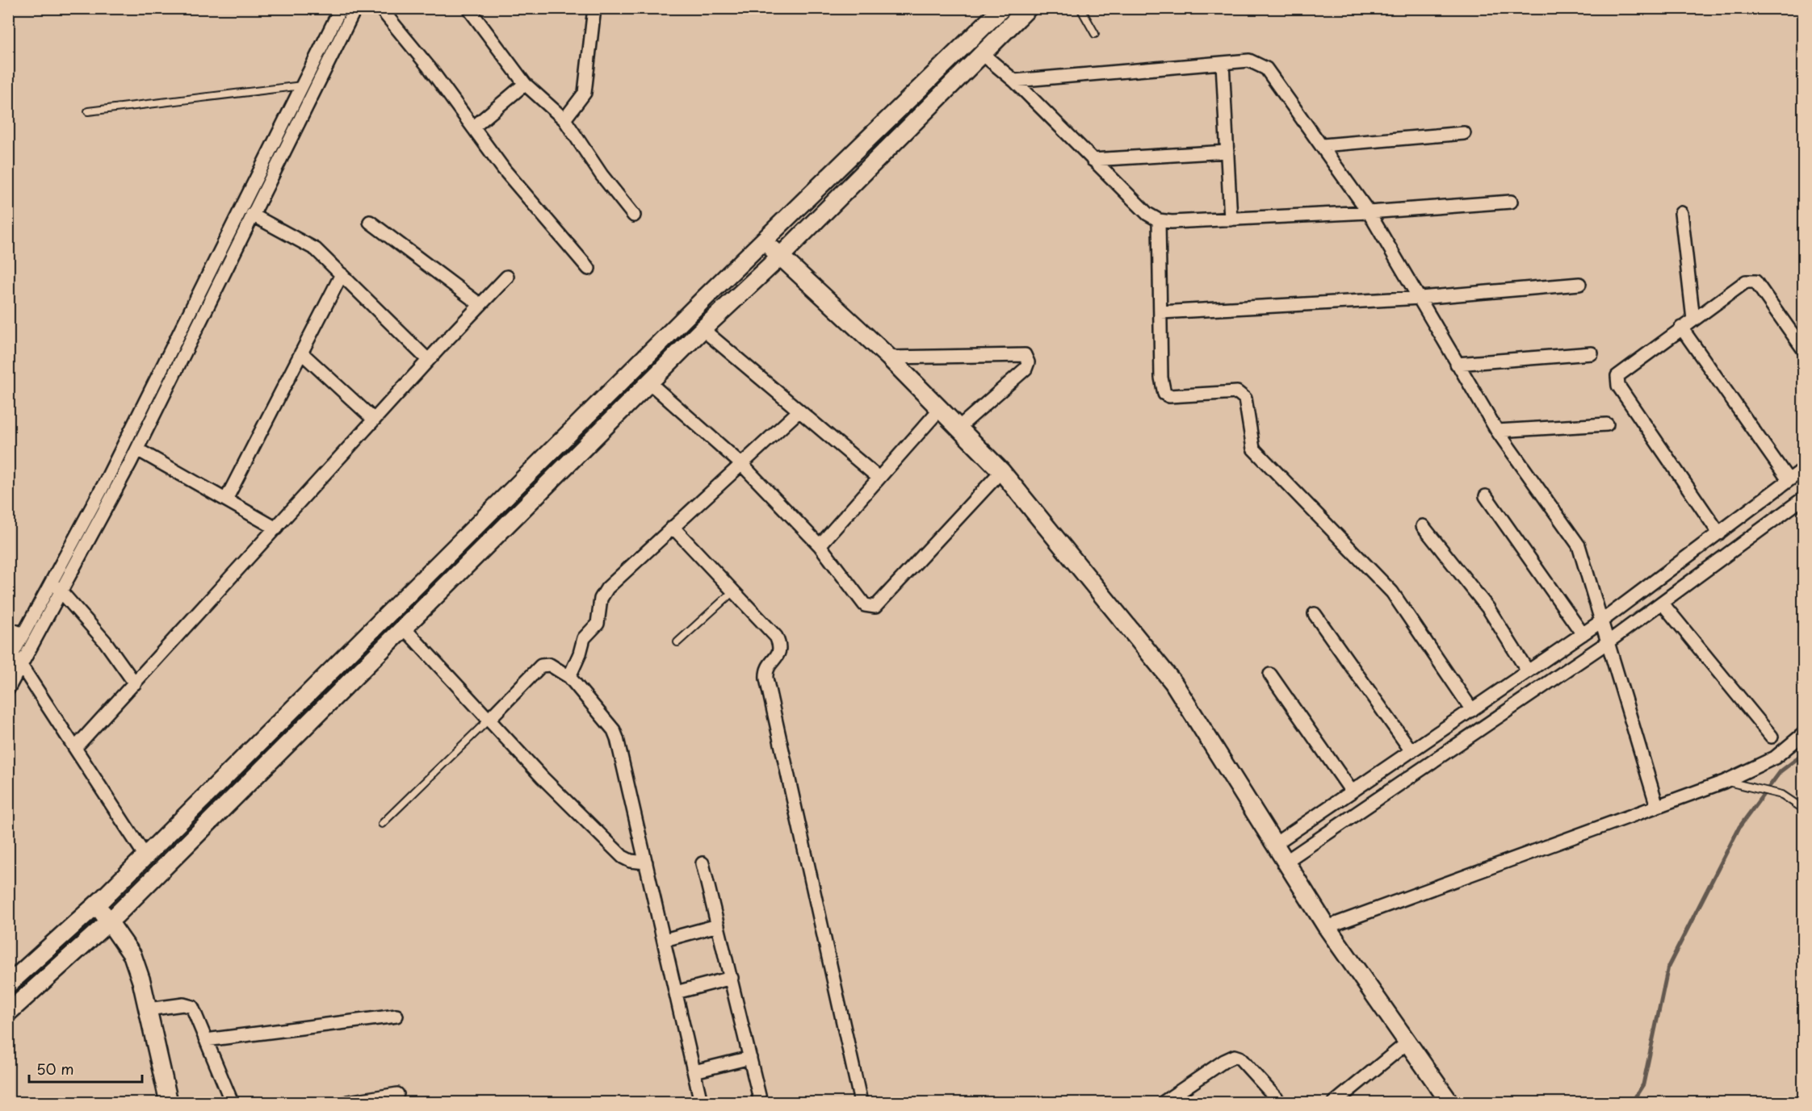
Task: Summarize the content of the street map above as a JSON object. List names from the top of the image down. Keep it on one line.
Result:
{"scale_bar":"50 m"}
